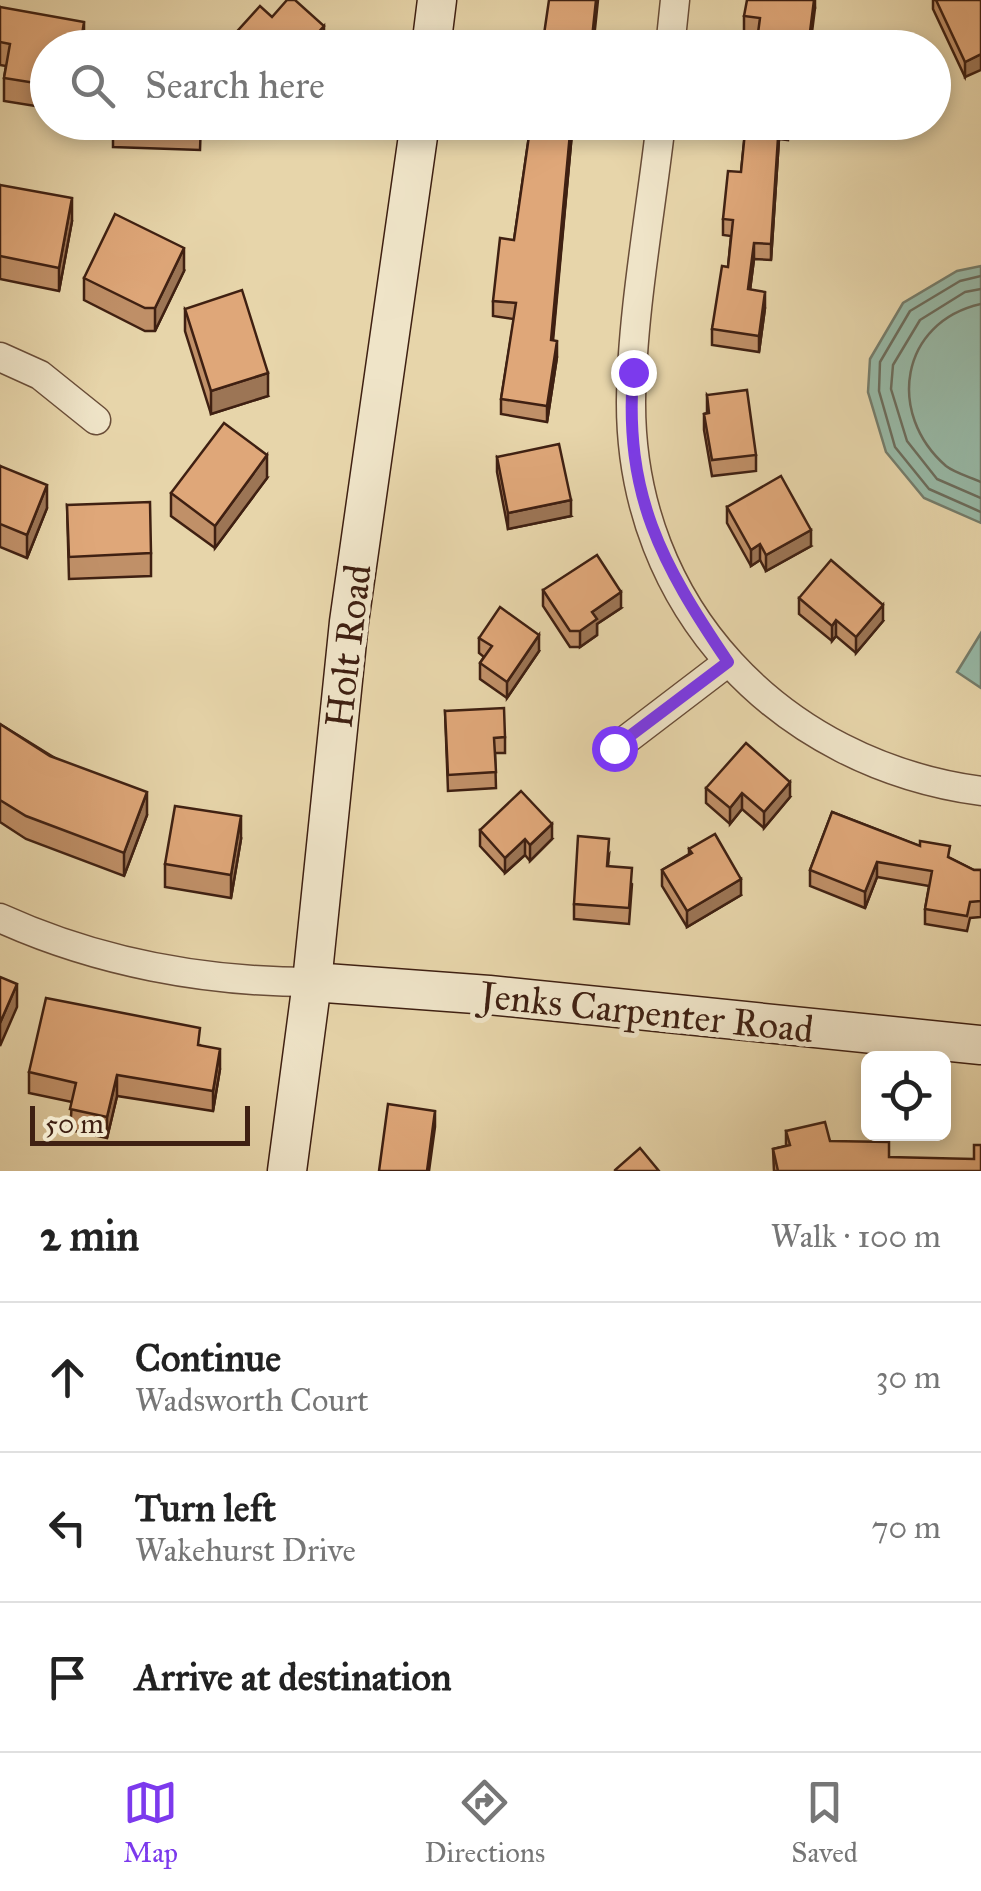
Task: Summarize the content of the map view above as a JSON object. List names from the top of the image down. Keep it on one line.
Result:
{"streets":{"street":["Holt Road","Jenks Carpenter Road"]},"crossings":[["Holt Road","Jenks Carpenter Road"]],"scale_bar":"50 m","page":{"search":"Search here","scale":"50 m","heading":["2 min","Walk · 100 m"],"list":[["Continue","Wadsworth Court","30 m"],["Turn left","Wakehurst Drive","70 m"],"Arrive at destination"],"nav":["Map","Directions","Saved"]}}
